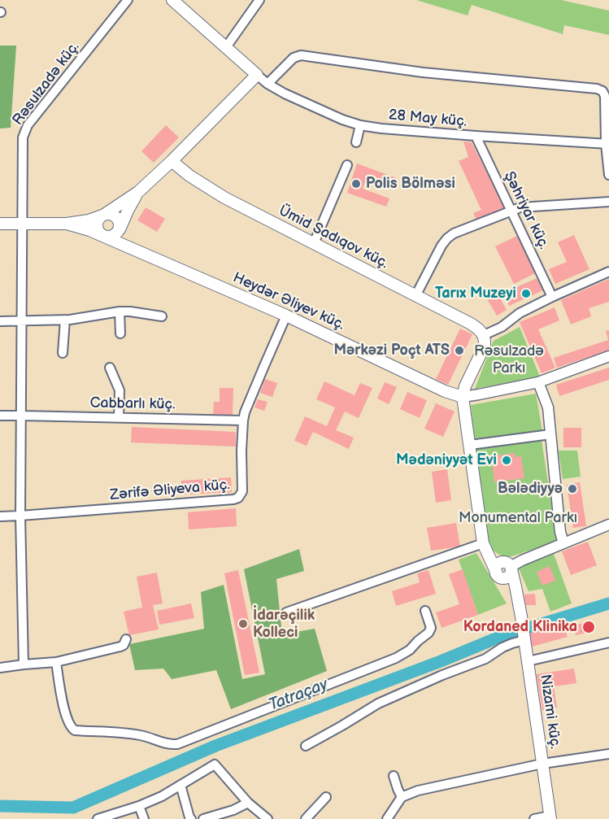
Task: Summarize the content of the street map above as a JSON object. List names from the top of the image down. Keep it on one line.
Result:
{"streets":{"main road":["Ümid Sadıqov küç.","Heydər Əliyev küç.","Nizami küç."],"street":["Rəsulzadə küç.","28 May küç.","Şəhriyar küç.","Cabbarlı küç.","Zərifə Əliyeva küç."]},"crossings":[["Rəsulzadə küç.","Cabbarlı küç."],["Rəsulzadə küç.","Zərifə Əliyeva küç."],["28 May küç.","Şəhriyar küç."],["Heydər Əliyev küç.","Zərifə Əliyeva küç."],["Cabbarlı küç.","Zərifə Əliyeva küç."]],"water":["Tatraçay"],"parks":["Rəsulzadə Parkı","Monumental Parkı"],"places":["Polis Bölməsi","Tarıx Muzeyi","Mərkəzi Poçt ATS","Mədəniyyət Evi","Bələdiyyə","İdarəçilik Kolleci","Kordaned Klinika"]}
